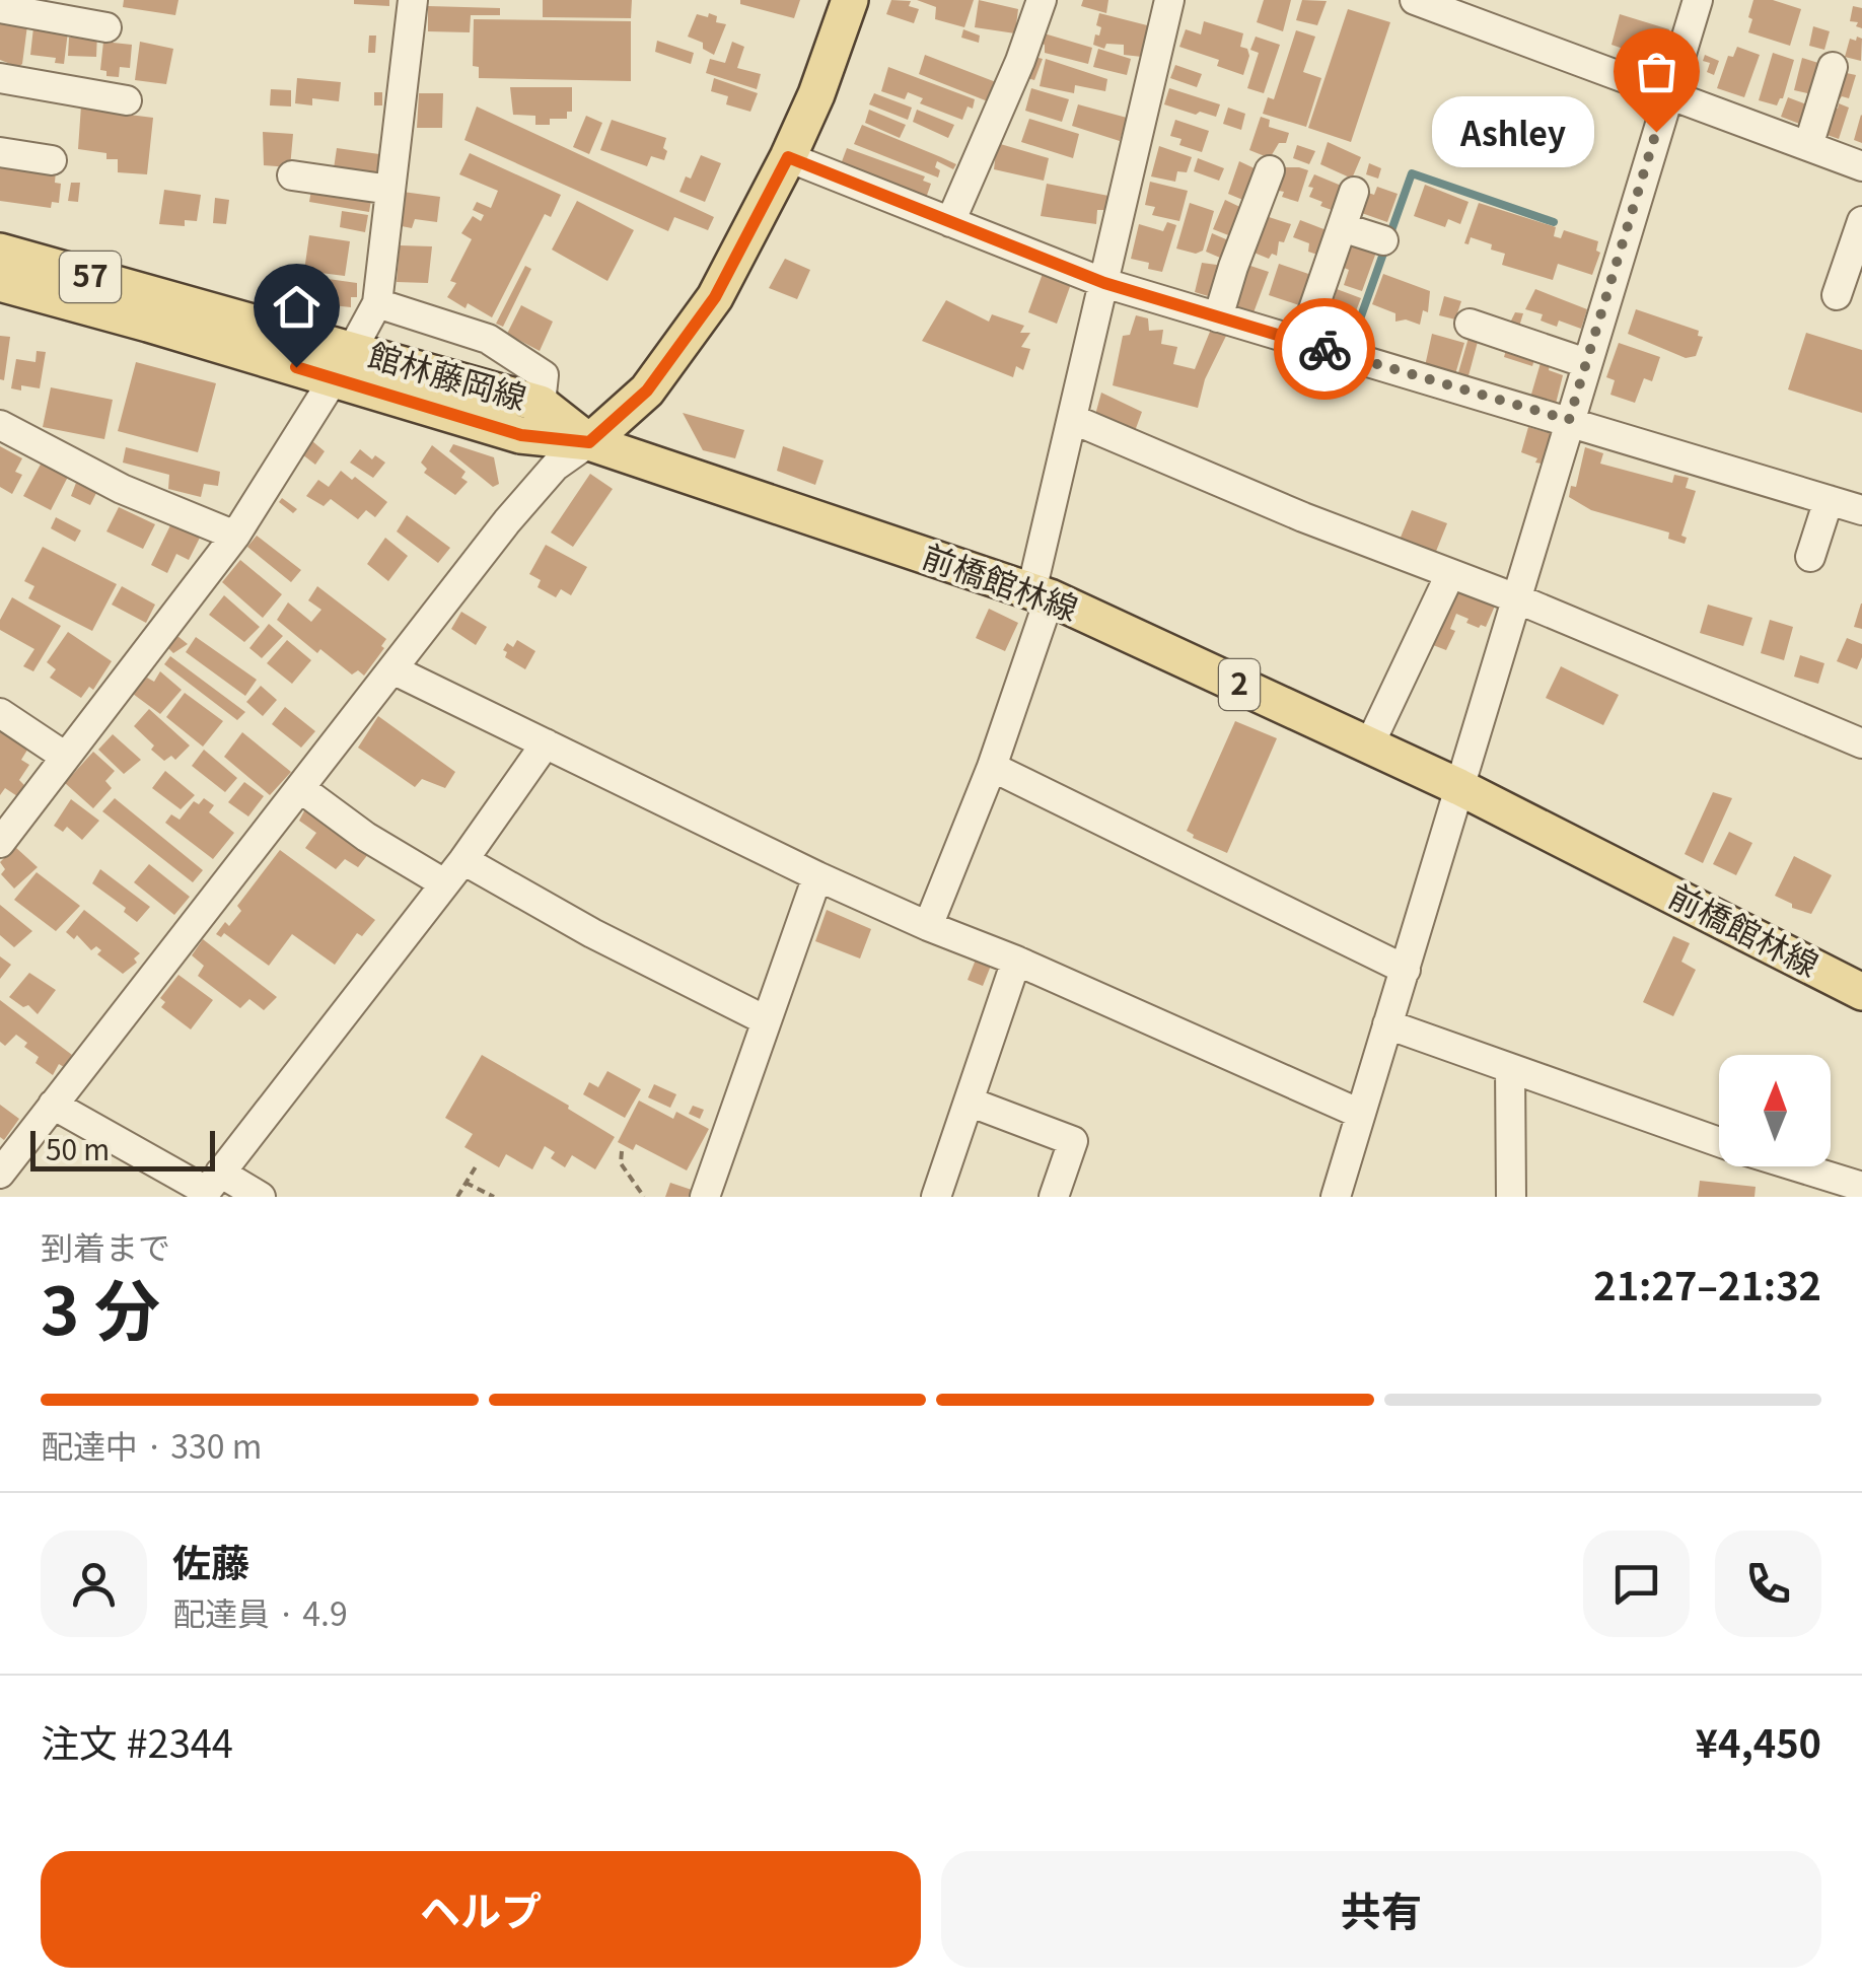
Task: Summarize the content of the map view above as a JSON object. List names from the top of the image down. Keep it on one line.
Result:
{"streets":{"main road":["57","館林藤岡線","前橋館林線","2"]},"crossings":[["館林藤岡線","前橋館林線"]],"places":["Ashley"],"scale_bar":"50 m","north":"top","page":{"bubble":"Ashley","scale":"50 m","heading":["3 分","到着まで","21:27–21:32"],"panel":["佐藤","配達員 · 4.9","注文 #2344","¥4,450"],"bar":"配達中 · 330 m","buttons":["ヘルプ","共有"]}}
